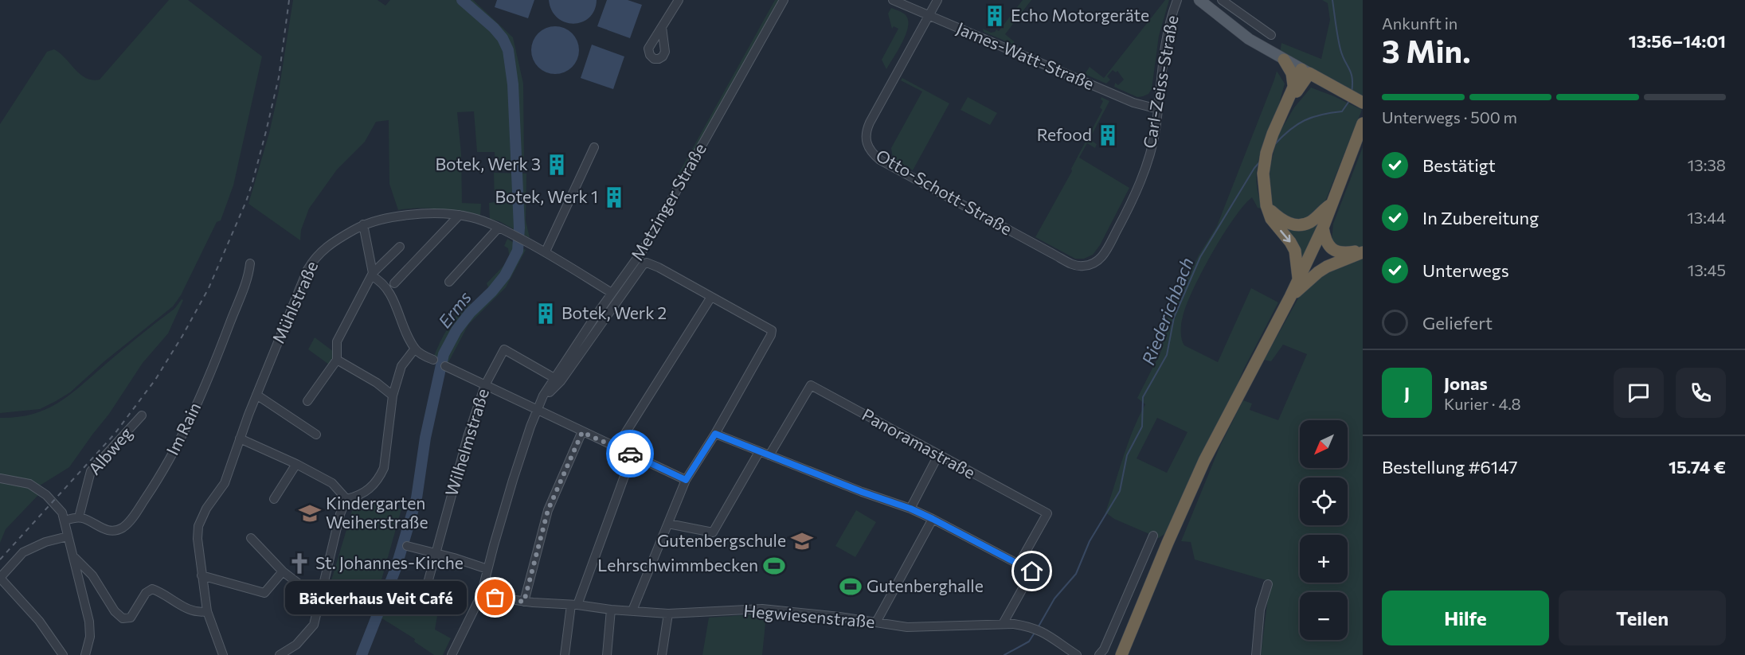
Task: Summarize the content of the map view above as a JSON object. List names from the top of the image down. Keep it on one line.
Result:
{"streets":{"street":["James-Watt-Straße","Carl-Zeiss-Straße","Otto-Schott-Straße","Metzinger Straße","Mühlstraße","Im Rain","Wilhelmstraße","Panoramastraße","Albweg","Hegwiesenstraße"]},"crossings":[["James-Watt-Straße","Carl-Zeiss-Straße"],["James-Watt-Straße","Otto-Schott-Straße"],["Carl-Zeiss-Straße","Otto-Schott-Straße"],["Metzinger Straße","Mühlstraße"],["Metzinger Straße","Wilhelmstraße"],["Metzinger Straße","Hegwiesenstraße"],["Im Rain","Albweg"]],"water":["Erms","Riederichbach"],"places":{"building":["Echo Motorgeräte","Refood","Botek, Werk 3","Botek, Werk 1","Botek, Werk 2"],"school or university":["Kindergarten Weiherstraße","Gutenbergschule"],"church":["St. Johannes-Kirche"],"sports":["Lehrschwimmbecken","Gutenberghalle"],"other":["Bäckerhaus Veit Café"]},"north":"bottom left","page":{"heading":["3 Min.","Ankunft in","13:56–14:01"],"panel":["Jonas","Kurier · 4.8","Bestellung #6147","15.74 €"],"bar":"Unterwegs · 500 m","list":[["Bestätigt","13:38"],["In Zubereitung","13:44"],["Unterwegs","13:45"],"Geliefert"],"round":"J","map_buttons":["+","−"],"bubble":"Bäckerhaus Veit Café","buttons":["Hilfe","Teilen"]}}
